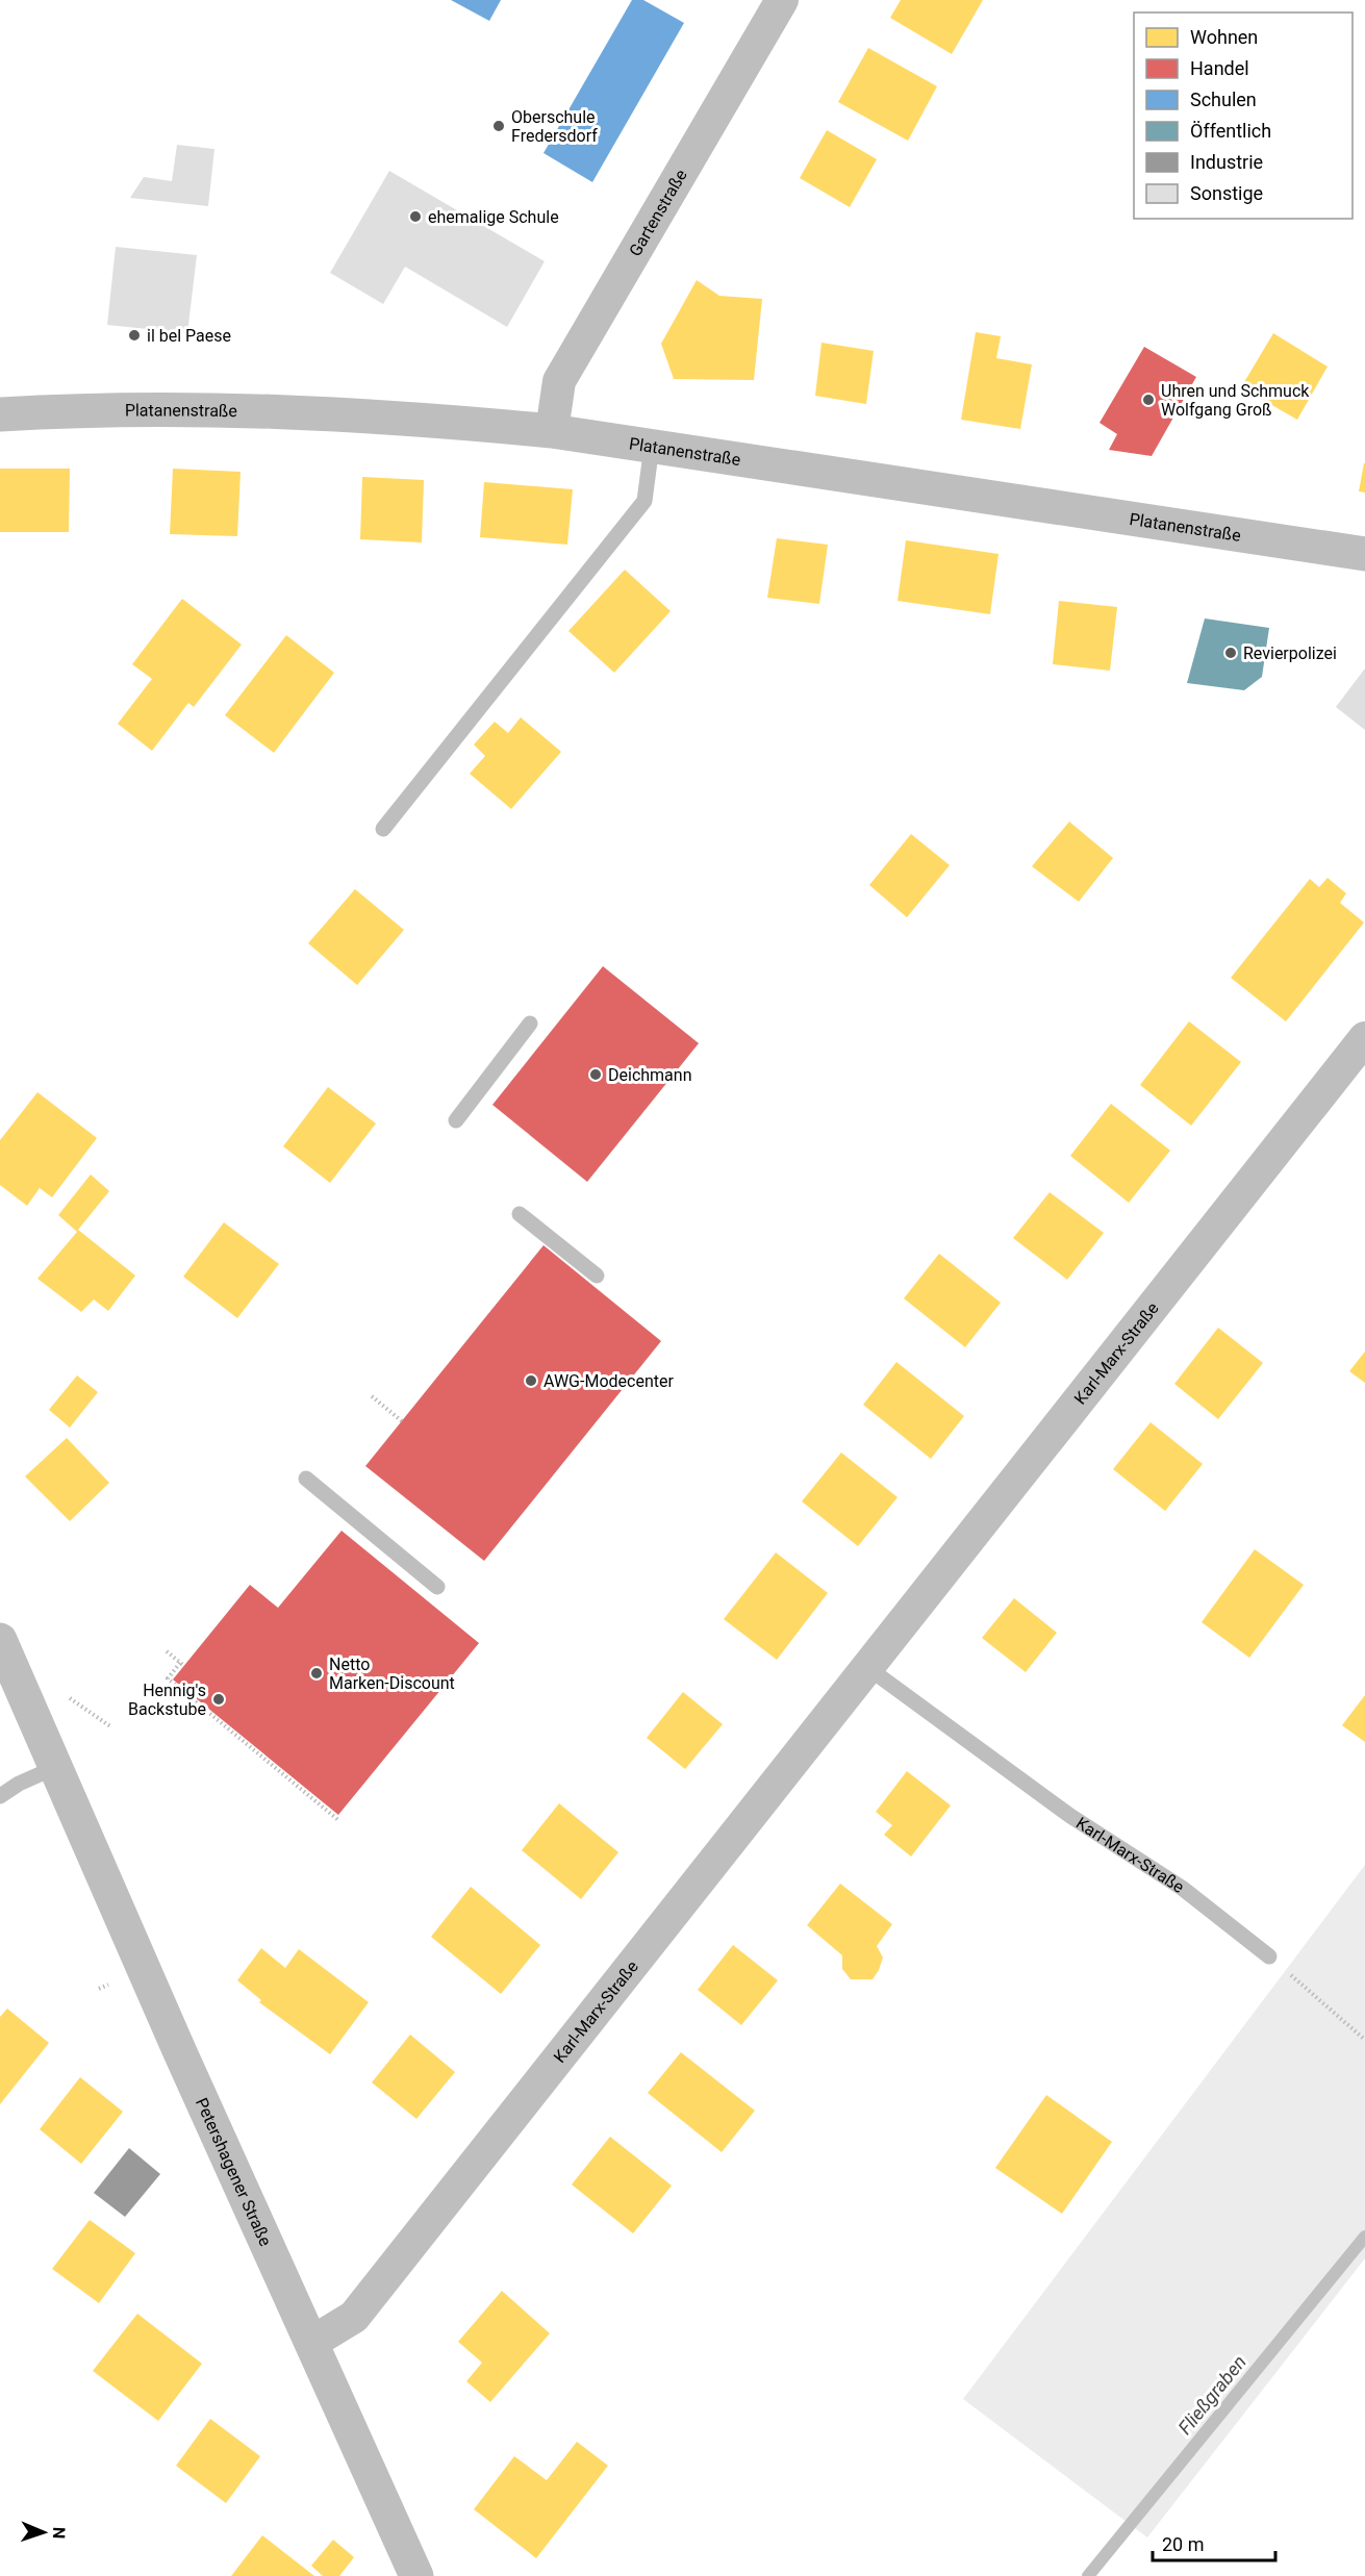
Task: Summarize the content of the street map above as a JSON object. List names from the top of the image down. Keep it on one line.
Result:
{"streets":{"street":["Gartenstraße","Platanenstraße","Karl-Marx-Straße","Petershagener Straße"]},"crossings":[["Gartenstraße","Platanenstraße"],["Karl-Marx-Straße","Petershagener Straße"]],"water":["Fließgraben"],"places":["Oberschule Fredersdorf","ehemalige Schule","il bel Paese","Uhren und Schmuck Wolfgang Groß","Revierpolizei","Deichmann","AWG-Modecenter","Netto Marken-Discount","Hennig's Backstube"],"legend":["Wohnen","Handel","Schulen","Öffentlich","Industrie","Sonstige"],"scale_bar":"20 m","north":"right"}
